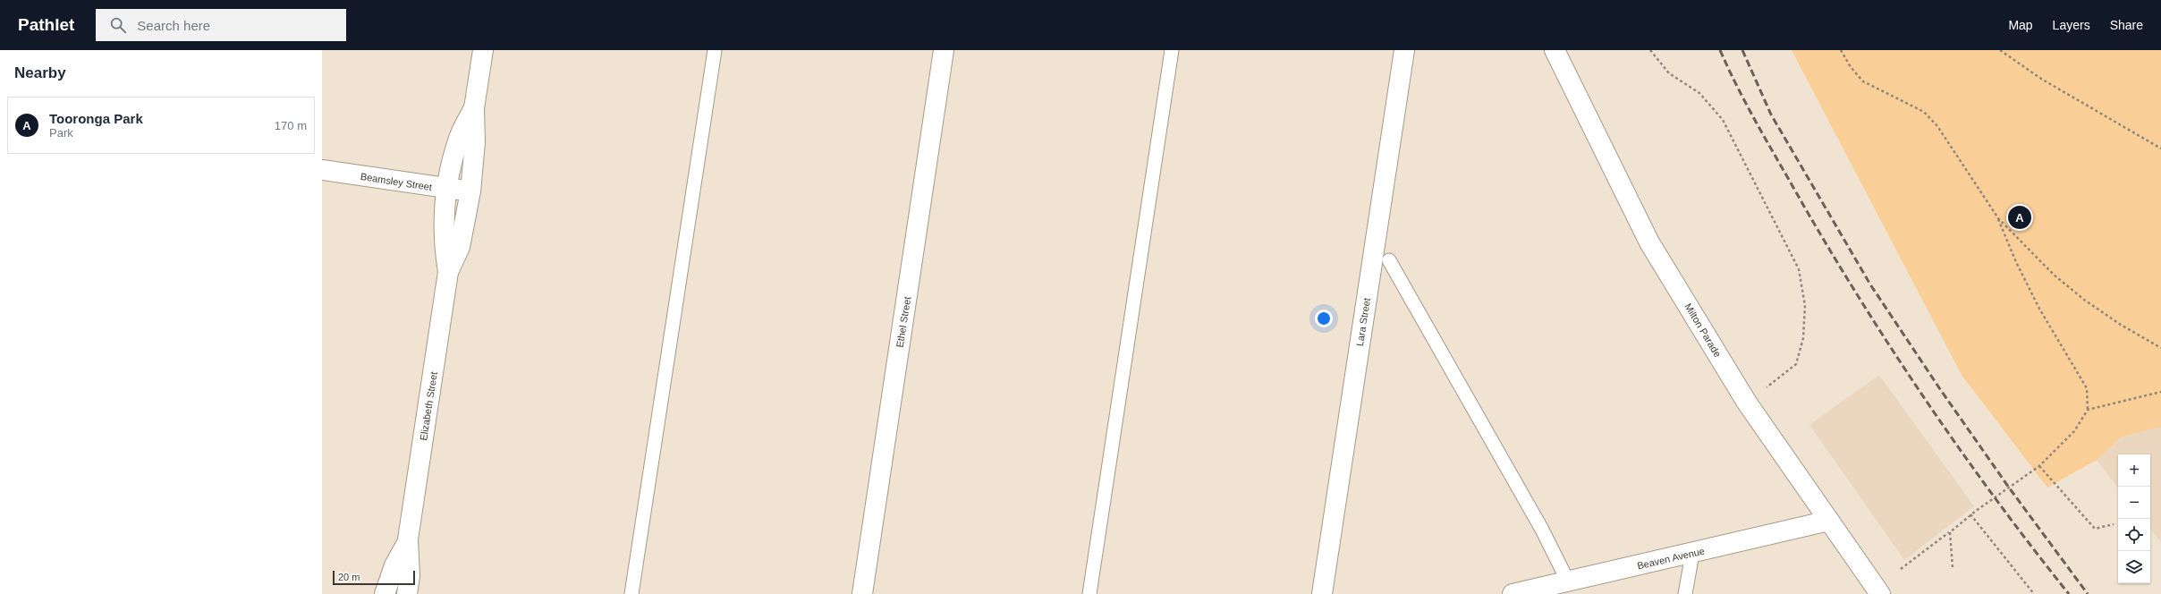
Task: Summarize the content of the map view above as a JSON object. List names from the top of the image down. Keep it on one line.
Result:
{"streets":{"street":["Beamsley Street","Ethel Street","Lara Street","Milton Parade","Elizabeth Street","Beaven Avenue"]},"crossings":[["Beamsley Street","Elizabeth Street"],["Milton Parade","Beaven Avenue"]],"scale_bar":"20 m","page":{"header":"Pathlet","search":"Search here","nav":["Map","Layers","Share"],"heading":"Nearby","list":[{"mark":"A","name":"Tooronga Park","note":"Park","value":"170 m"}],"pins":"A","map_buttons":["+","−"],"scale":"20 m"}}
